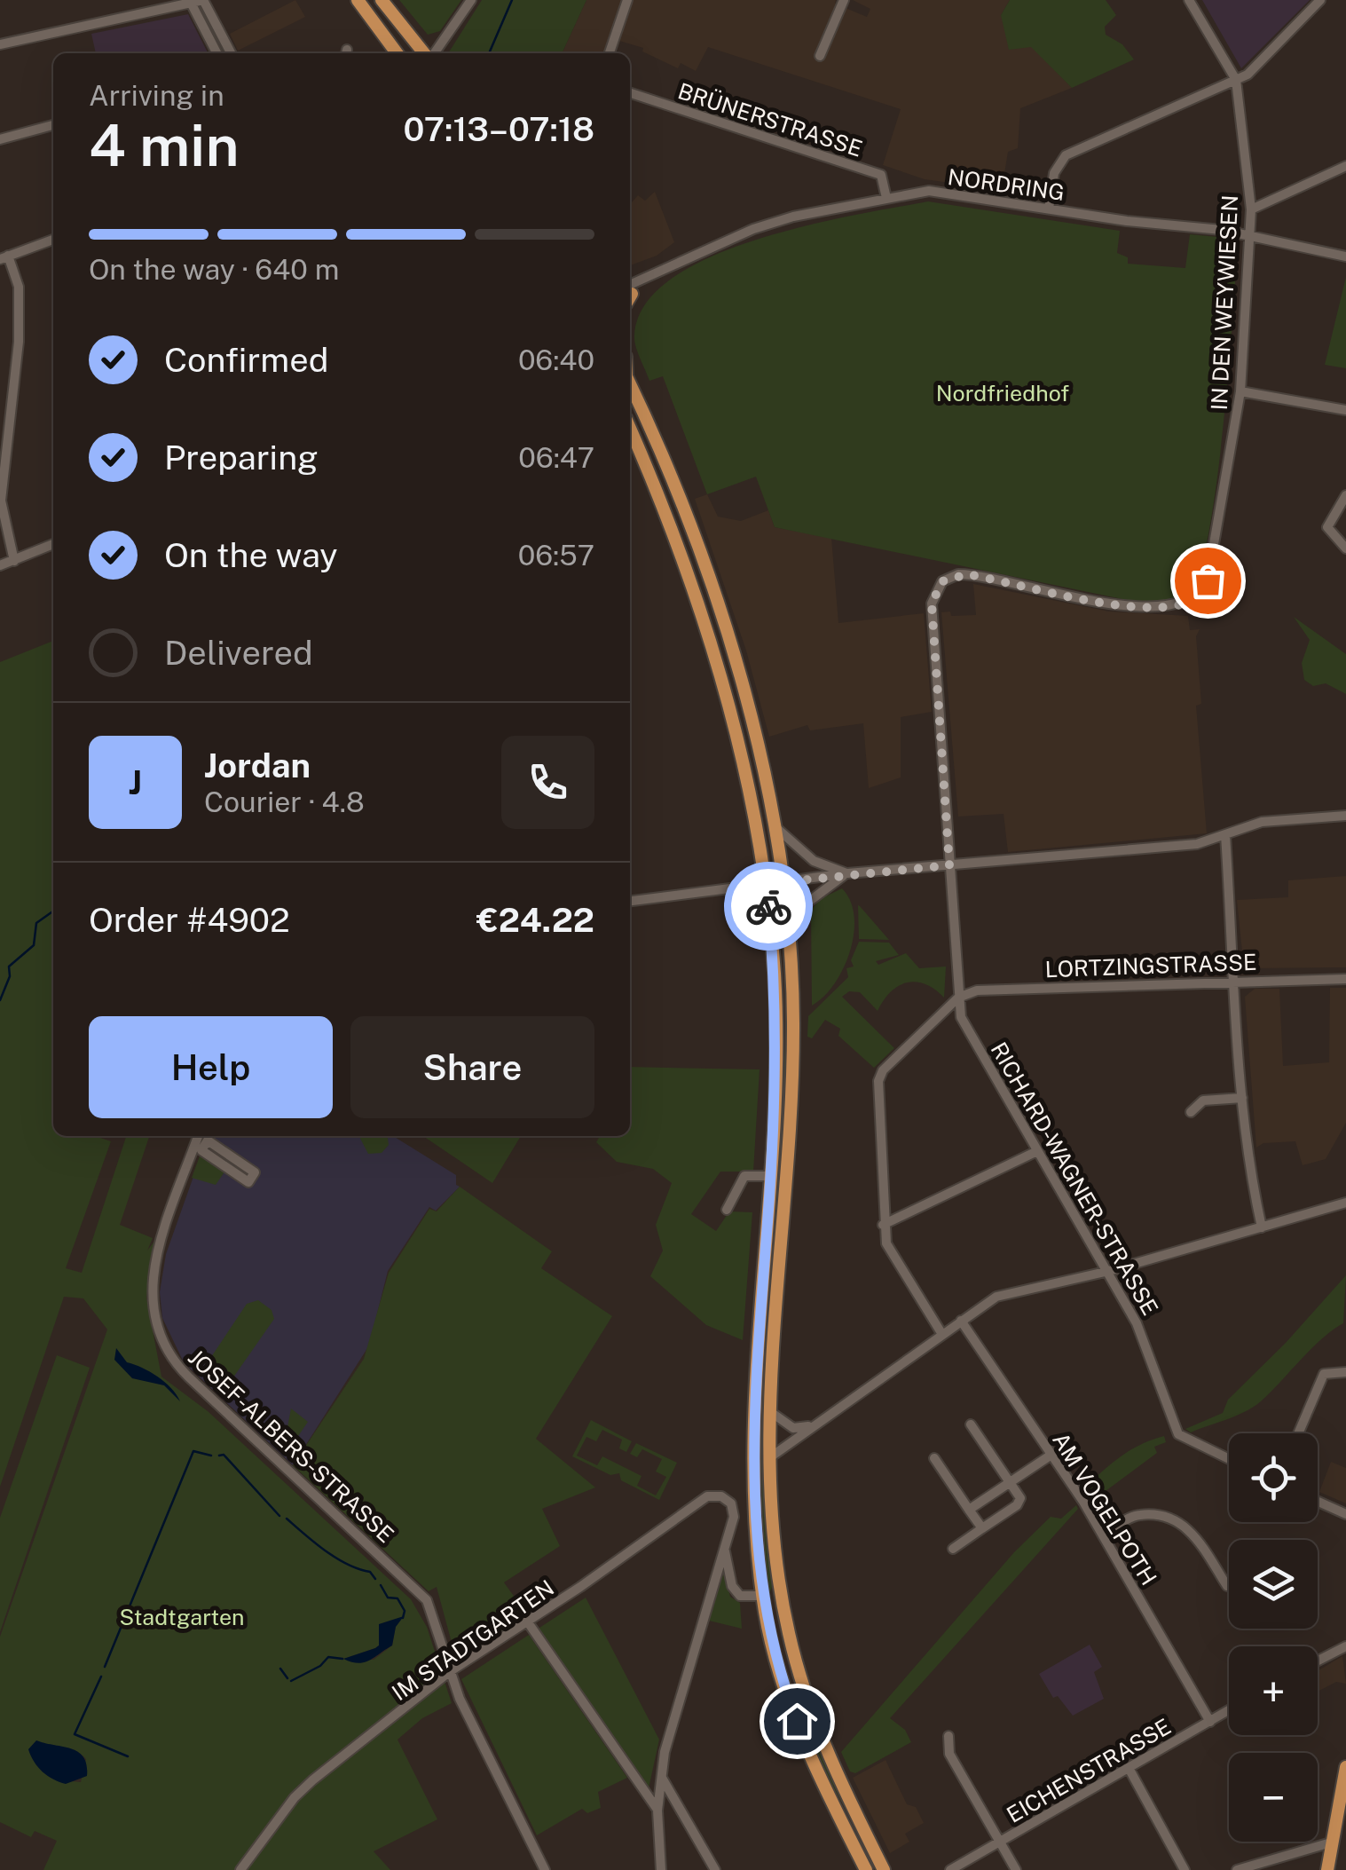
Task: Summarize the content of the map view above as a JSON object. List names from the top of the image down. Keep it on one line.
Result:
{"streets":{"street":["BRÜNERSTRASSE","NORDRING","IN DEN WEYWIESEN","LORTZINGSTRASSE","RICHARD-WAGNER-STRASSE","JOSEF-ALBERS-STRASSE","AM VOGELPOTH","IM STADTGARTEN","EICHENSTRASSE"]},"crossings":[["BRÜNERSTRASSE","NORDRING"],["NORDRING","IN DEN WEYWIESEN"],["IN DEN WEYWIESEN","RICHARD-WAGNER-STRASSE"],["LORTZINGSTRASSE","RICHARD-WAGNER-STRASSE"],["JOSEF-ALBERS-STRASSE","IM STADTGARTEN"],["AM VOGELPOTH","EICHENSTRASSE"]],"parks":["Nordfriedhof","Stadtgarten"],"page":{"heading":["4 min","Arriving in","07:13–07:18"],"panel":["Jordan","Courier · 4.8","Order #4902","€24.22"],"bar":"On the way · 640 m","list":[["Confirmed","06:40"],["Preparing","06:47"],["On the way","06:57"],"Delivered"],"round":"J","buttons":["Help","Share"],"map_buttons":["+","−"]}}
